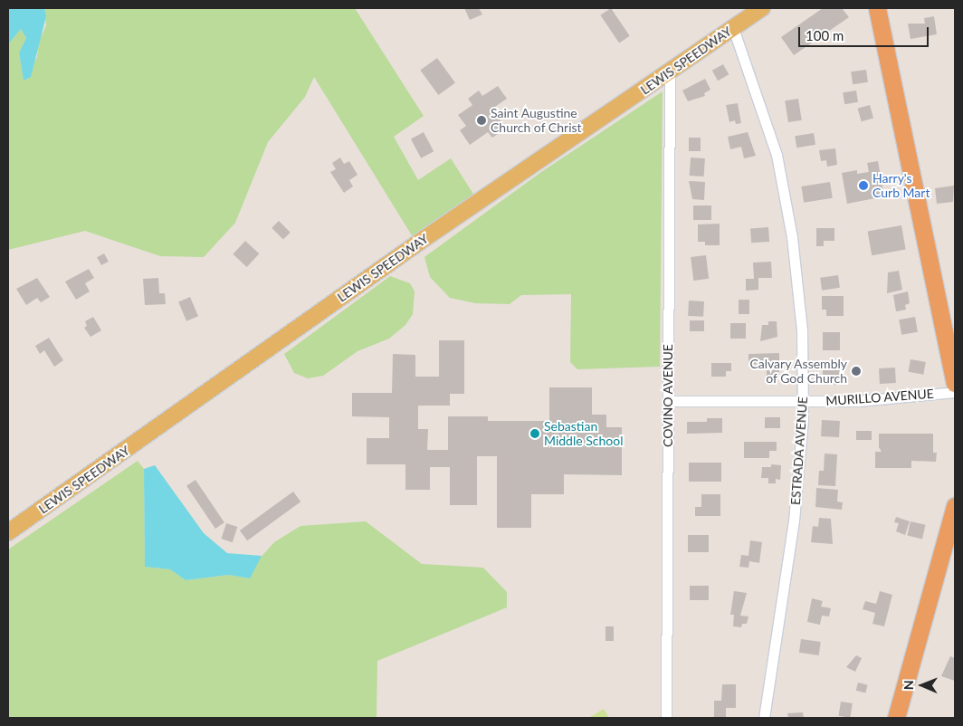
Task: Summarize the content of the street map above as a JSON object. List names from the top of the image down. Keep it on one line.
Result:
{"streets":{"main road":["LEWIS SPEEDWAY"],"street":["COVINO AVENUE","MURILLO AVENUE","ESTRADA AVENUE"]},"crossings":[["LEWIS SPEEDWAY","COVINO AVENUE"],["LEWIS SPEEDWAY","ESTRADA AVENUE"],["COVINO AVENUE","MURILLO AVENUE"],["MURILLO AVENUE","ESTRADA AVENUE"]],"places":["Saint Augustine Church of Christ","Harry's Curb Mart","Calvary Assembly of God Church","Sebastian Middle School"],"scale_bar":"100 m","north":"left"}
